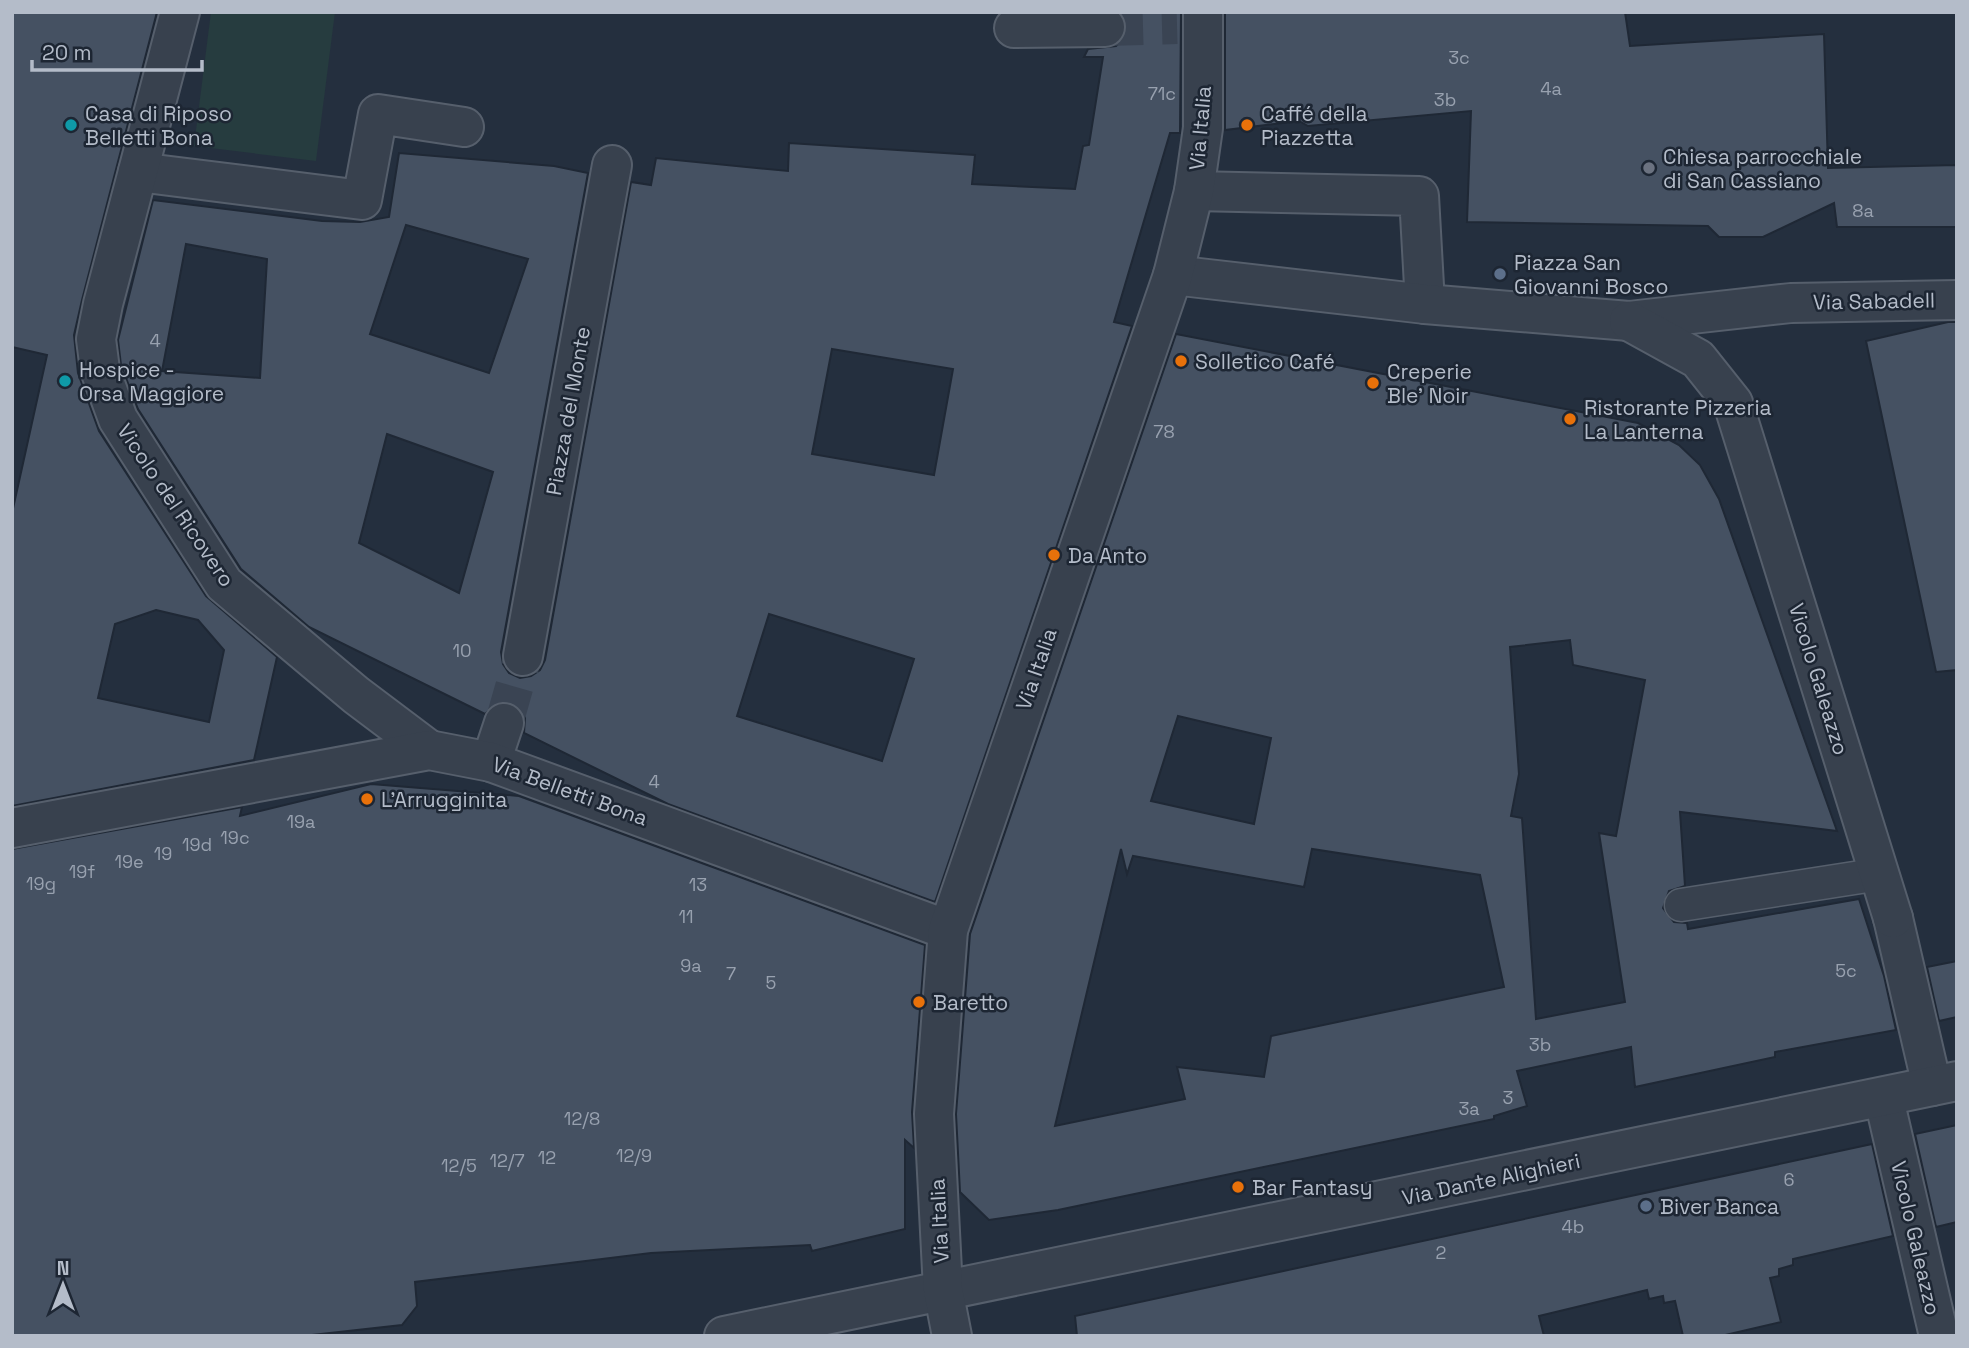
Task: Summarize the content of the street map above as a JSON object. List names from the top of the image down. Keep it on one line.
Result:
{"streets":{"street":["Via Italia","Via Sabadell","Piazza del Monte","Vicolo del Ricovero","Vicolo Galeazzo","Via Belletti Bona","Via Dante Alighieri"]},"crossings":[["Via Italia","Via Belletti Bona"],["Via Italia","Via Dante Alighieri"],["Via Sabadell","Vicolo Galeazzo"],["Vicolo del Ricovero","Via Belletti Bona"],["Vicolo Galeazzo","Via Dante Alighieri"]],"places":["Casa di Riposo Belletti Bona","Caffé della Piazzetta","Chiesa parrocchiale di San Cassiano","Piazza San Giovanni Bosco","Solletico Café","Hospice - Orsa Maggiore","Creperie Ble' Noir","Ristorante Pizzeria La Lanterna","Da Anto","L'Arrugginita","Baretto","Bar Fantasy","Biver Banca"],"house_numbers":["3c","4a","71c","3b","8a","4","78","10","4","19a","19c","19d","19","19e","19f","19g","13","11","9a","5c","7","5","3b","3","3a","12/8","12/9","12","12/7","12/5","6","4b","2"],"scale_bar":"20 m","north":"top"}
